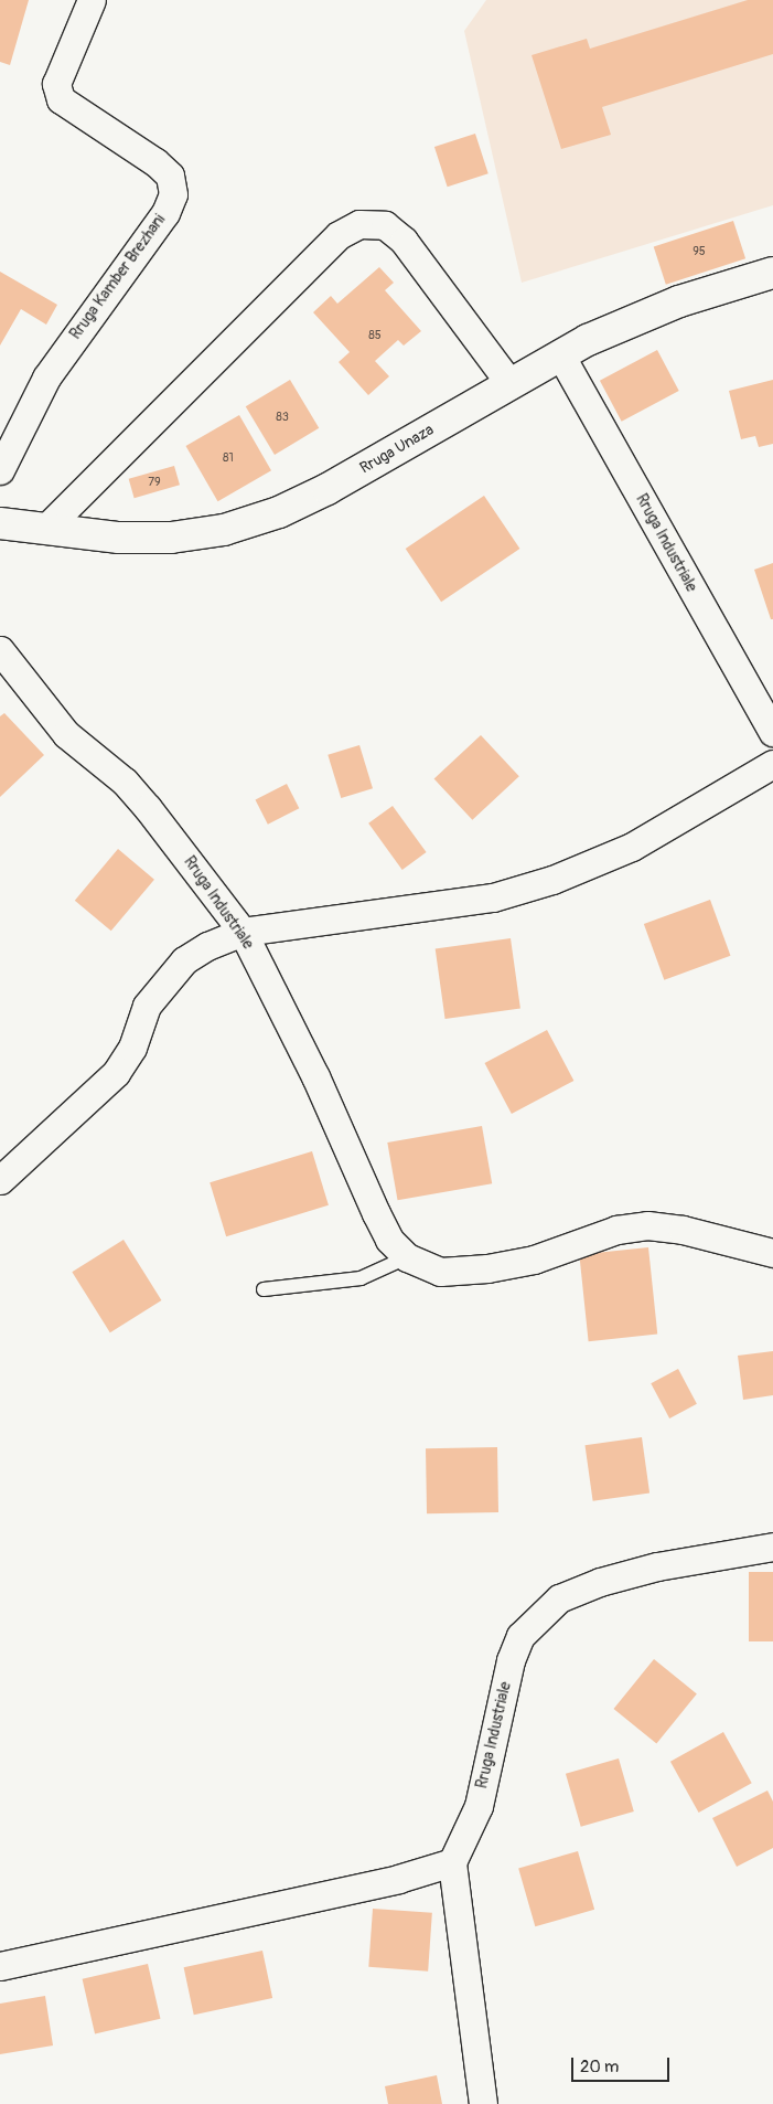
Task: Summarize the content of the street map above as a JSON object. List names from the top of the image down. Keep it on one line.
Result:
{"streets":{"main road":["Rruga Unaza"],"street":["Rruga Kamber Brezhani","Rruga Industriale"]},"crossings":[["Rruga Unaza","Rruga Industriale"]],"house_numbers":["95","85","83","81","79"],"scale_bar":"20 m"}
